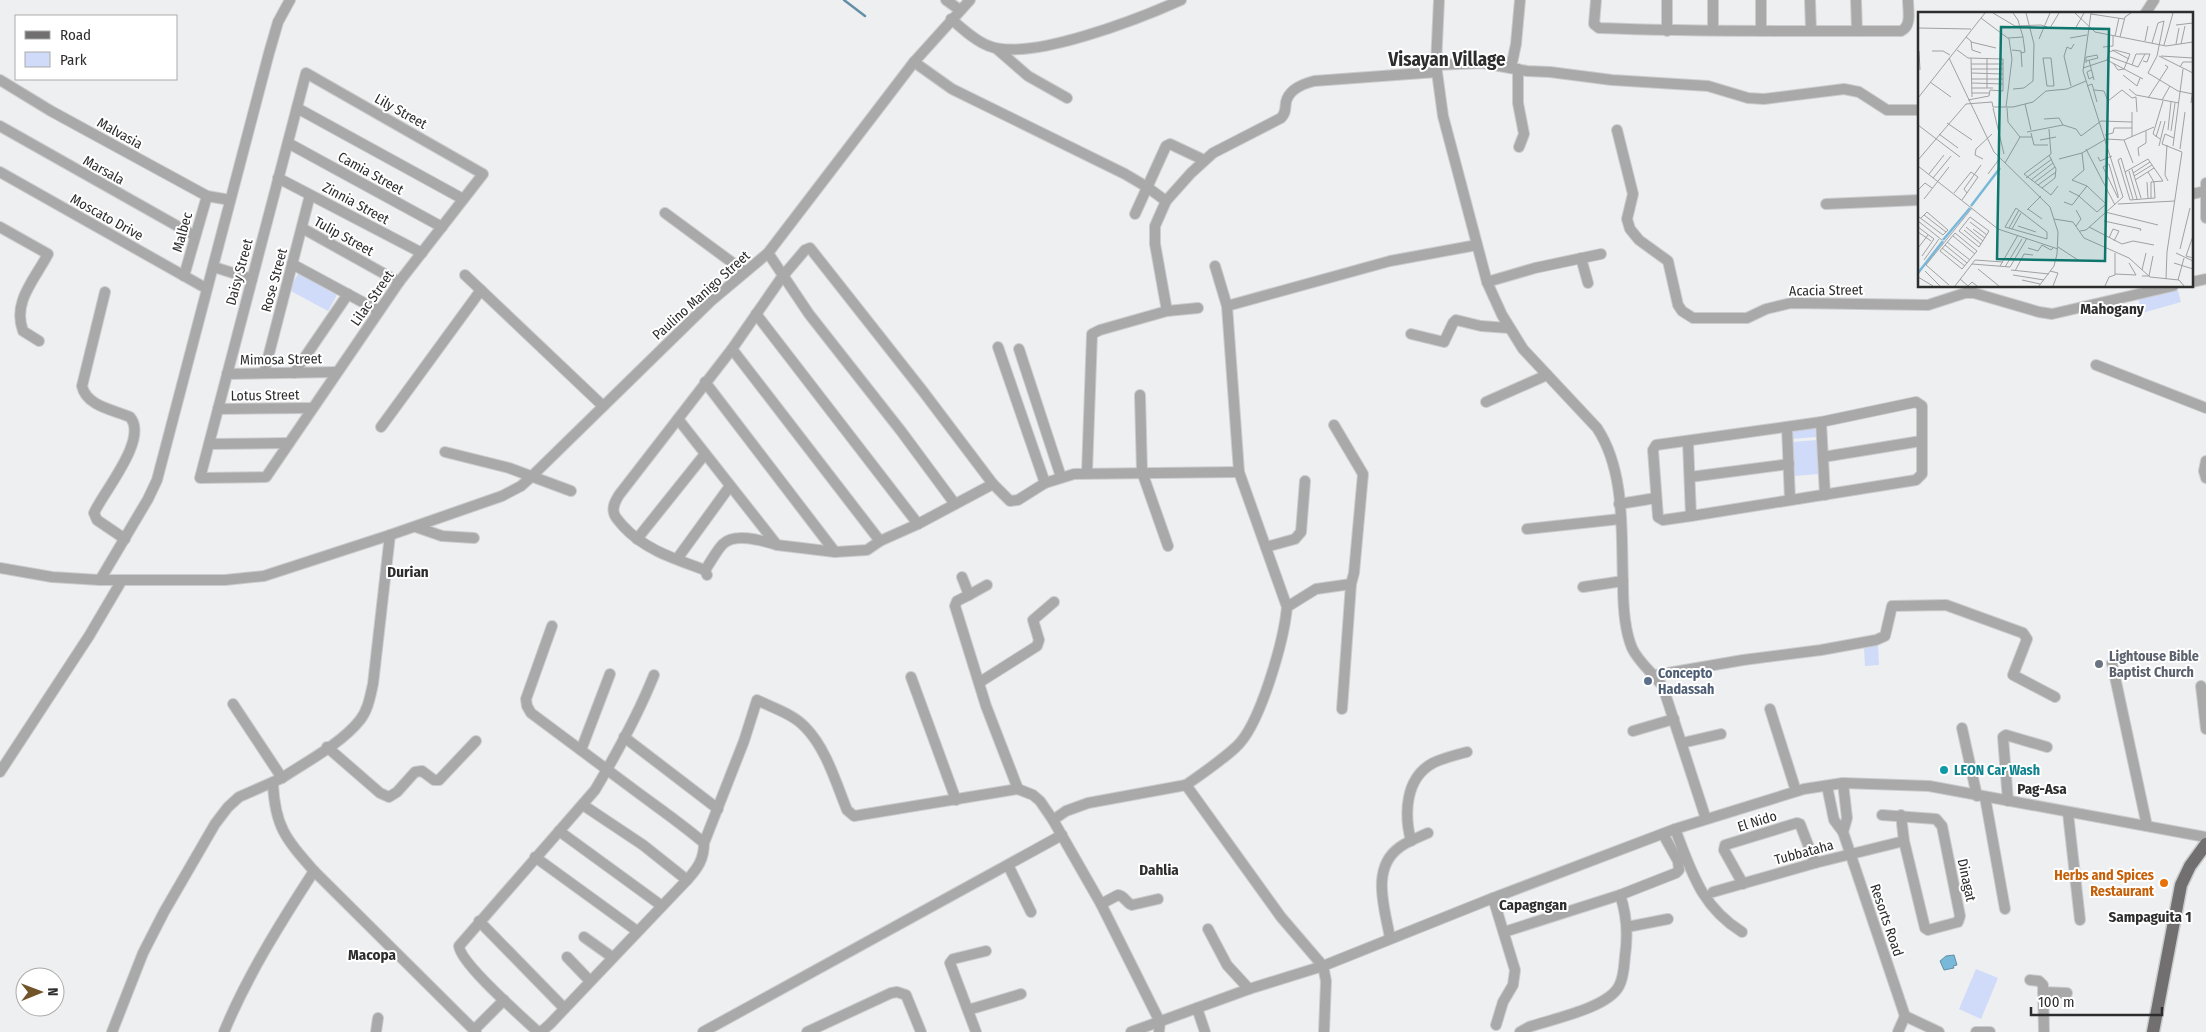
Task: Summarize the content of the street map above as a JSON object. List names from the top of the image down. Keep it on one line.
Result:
{"streets":{"street":["Lily Street","Malvasia","Marsala","Camia Street","Zinnia Street","Moscato Drive","Malbec","Tulip Street","Daisy Street","Rose Street","Acacia Street","Paulino Manigo Street","Lilac Street","Mimosa Street","Lotus Street","El Nido","Tubbataha","Dinagat","Resorts Road"]},"crossings":[["Lily Street","Daisy Street"],["Lily Street","Lilac Street"],["Malvasia","Malbec"],["Marsala","Malbec"],["Camia Street","Daisy Street"],["Camia Street","Lilac Street"],["Zinnia Street","Daisy Street"],["Zinnia Street","Rose Street"],["Zinnia Street","Lilac Street"],["Moscato Drive","Malbec"],["Tulip Street","Rose Street"],["Tulip Street","Lilac Street"],["Daisy Street","Lilac Street"],["Daisy Street","Mimosa Street"],["Daisy Street","Lotus Street"],["Rose Street","Mimosa Street"],["Lilac Street","Mimosa Street"],["Lilac Street","Lotus Street"],["El Nido","Tubbataha"],["Tubbataha","Dinagat"],["Tubbataha","Resorts Road"]],"districts":["Visayan Village","Mahogany","Durian","Pag-Asa","Dahlia","Capagngan","Sampaguita 1","Macopa"],"places":["Lightouse Bible Baptist Church","Concepto Hadassah","LEON Car Wash","Herbs and Spices Restaurant"],"legend":["Road","Park"],"scale_bar":"100 m","north":"right"}
